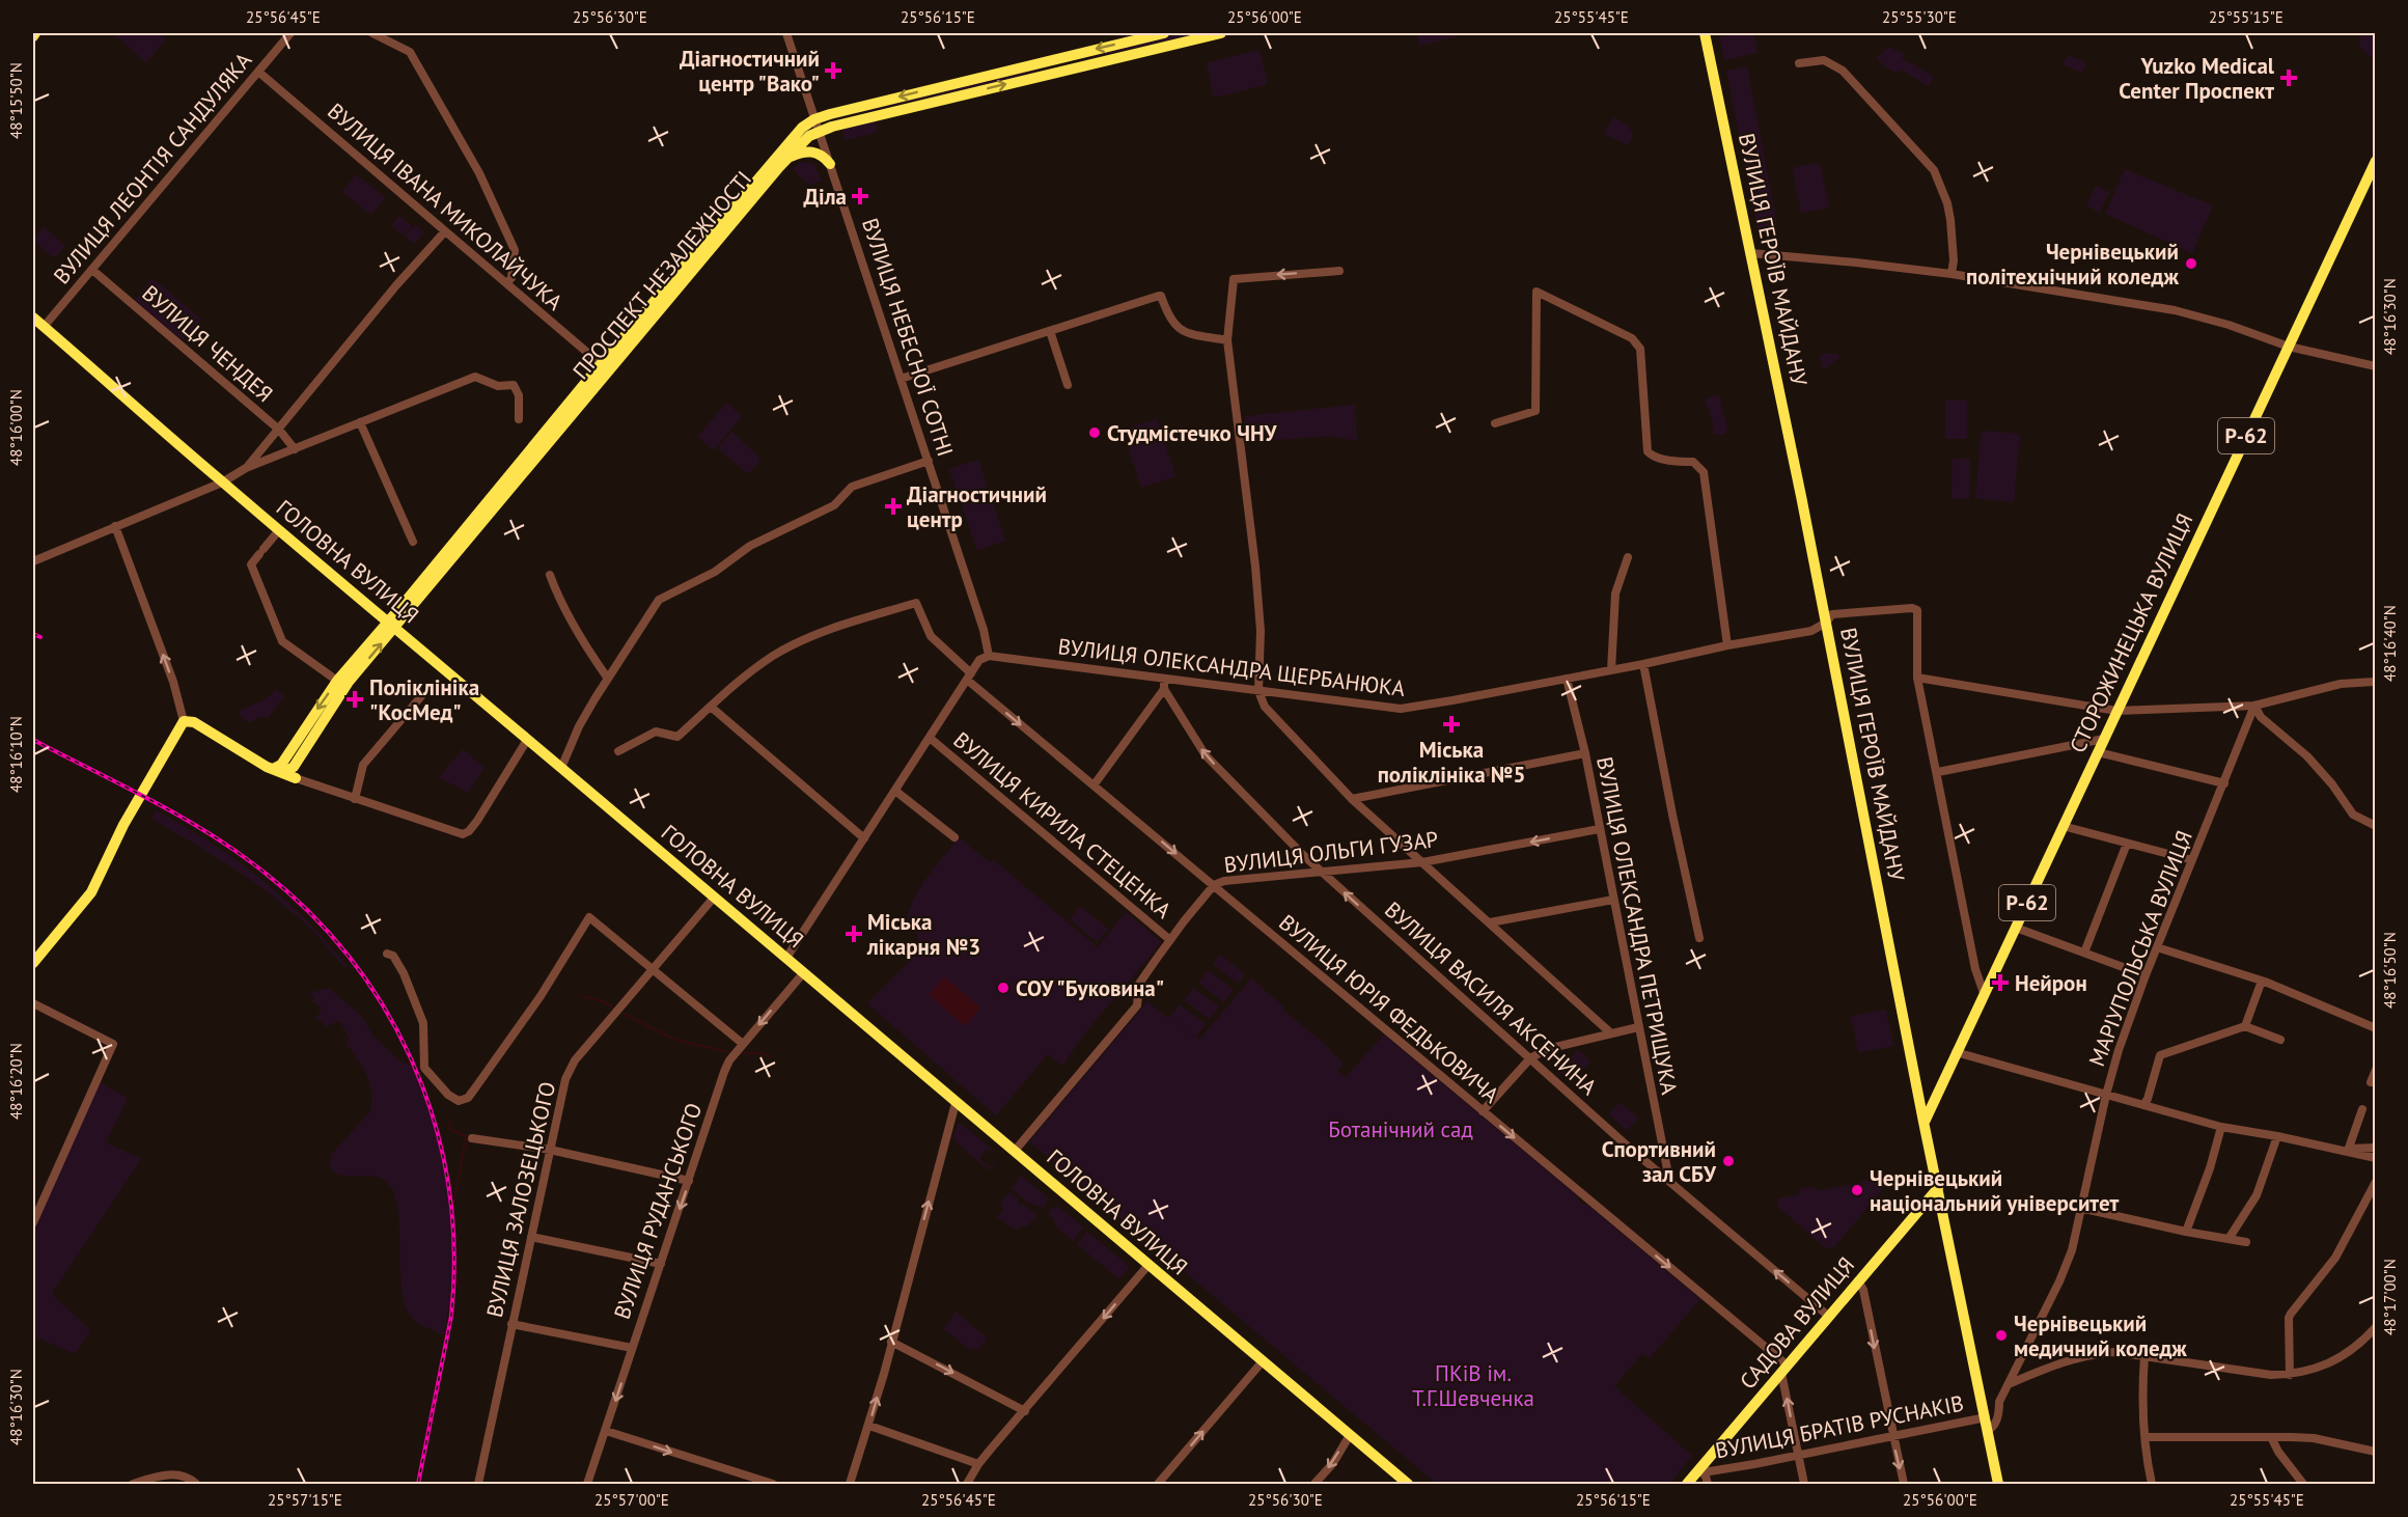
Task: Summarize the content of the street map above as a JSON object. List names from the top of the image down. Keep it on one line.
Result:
{"streets":{"main road":["ВУЛИЦЯ ГЕРОЇВ МАЙДАНУ","ПРОСПЕКТ НЕЗАЛЕЖНОСТІ","Р-62","ГОЛОВНА ВУЛИЦЯ","СТОРОЖИНЕЦЬКА ВУЛИЦЯ","САДОВА ВУЛИЦЯ"],"street":["ВУЛИЦЯ ЛЕОНТІЯ САНДУЛЯКА","ВУЛИЦЯ ІВАНА МИКОЛАЙЧУКА","ВУЛИЦЯ НЕБЕСНОЇ СОТНІ","ВУЛИЦЯ ЧЕНДЕЯ","ВУЛИЦЯ ОЛЕКСАНДРА ЩЕРБАНЮКА","ВУЛИЦЯ КИРИЛА СТЕЦЕНКА","ВУЛИЦЯ ОЛЬГИ ГУЗАР","ВУЛИЦЯ ОЛЕКСАНДРА ПЕТРИЩУКА","МАРІУПОЛЬСЬКА ВУЛИЦЯ","ВУЛИЦЯ ВАСИЛЯ АКСЕНИНА","ВУЛИЦЯ ЮРІЯ ФЕДЬКОВИЧА","ВУЛИЦЯ ЗАЛОЗЕЦЬКОГО","ВУЛИЦЯ РУДАНСЬКОГО","ВУЛИЦЯ БРАТІВ РУСНАКІВ"]},"crossings":[["ВУЛИЦЯ ЛЕОНТІЯ САНДУЛЯКА","ВУЛИЦЯ ІВАНА МИКОЛАЙЧУКА"],["ВУЛИЦЯ ЛЕОНТІЯ САНДУЛЯКА","ВУЛИЦЯ ЧЕНДЕЯ"],["ВУЛИЦЯ ЛЕОНТІЯ САНДУЛЯКА","ГОЛОВНА ВУЛИЦЯ"],["ВУЛИЦЯ ІВАНА МИКОЛАЙЧУКА","ПРОСПЕКТ НЕЗАЛЕЖНОСТІ"],["ВУЛИЦЯ ГЕРОЇВ МАЙДАНУ","СТОРОЖИНЕЦЬКА ВУЛИЦЯ"],["ВУЛИЦЯ ГЕРОЇВ МАЙДАНУ","ВУЛИЦЯ ОЛЕКСАНДРА ЩЕРБАНЮКА"],["ВУЛИЦЯ ГЕРОЇВ МАЙДАНУ","МАРІУПОЛЬСЬКА ВУЛИЦЯ"],["ВУЛИЦЯ ГЕРОЇВ МАЙДАНУ","САДОВА ВУЛИЦЯ"],["ВУЛИЦЯ ГЕРОЇВ МАЙДАНУ","ВУЛИЦЯ БРАТІВ РУСНАКІВ"],["ПРОСПЕКТ НЕЗАЛЕЖНОСТІ","ВУЛИЦЯ НЕБЕСНОЇ СОТНІ"],["ПРОСПЕКТ НЕЗАЛЕЖНОСТІ","ГОЛОВНА ВУЛИЦЯ"],["ВУЛИЦЯ НЕБЕСНОЇ СОТНІ","ВУЛИЦЯ ОЛЕКСАНДРА ЩЕРБАНЮКА"],["ГОЛОВНА ВУЛИЦЯ","ВУЛИЦЯ ОЛЬГИ ГУЗАР"],["ГОЛОВНА ВУЛИЦЯ","ВУЛИЦЯ ЗАЛОЗЕЦЬКОГО"],["ГОЛОВНА ВУЛИЦЯ","ВУЛИЦЯ РУДАНСЬКОГО"],["ВУЛИЦЯ ОЛЕКСАНДРА ЩЕРБАНЮКА","ВУЛИЦЯ ОЛЕКСАНДРА ПЕТРИЩУКА"],["ВУЛИЦЯ КИРИЛА СТЕЦЕНКА","ВУЛИЦЯ ОЛЬГИ ГУЗАР"],["ВУЛИЦЯ ОЛЬГИ ГУЗАР","ВУЛИЦЯ ОЛЕКСАНДРА ПЕТРИЩУКА"],["ВУЛИЦЯ ОЛЬГИ ГУЗАР","ВУЛИЦЯ ВАСИЛЯ АКСЕНИНА"],["ВУЛИЦЯ ОЛЬГИ ГУЗАР","ВУЛИЦЯ ЮРІЯ ФЕДЬКОВИЧА"],["ВУЛИЦЯ ОЛЕКСАНДРА ПЕТРИЩУКА","ВУЛИЦЯ ВАСИЛЯ АКСЕНИНА"],["МАРІУПОЛЬСЬКА ВУЛИЦЯ","ВУЛИЦЯ БРАТІВ РУСНАКІВ"],["ВУЛИЦЯ ВАСИЛЯ АКСЕНИНА","САДОВА ВУЛИЦЯ"],["ВУЛИЦЯ ЮРІЯ ФЕДЬКОВИЧА","САДОВА ВУЛИЦЯ"],["САДОВА ВУЛИЦЯ","ВУЛИЦЯ БРАТІВ РУСНАКІВ"]],"one_way":["ВУЛИЦЯ ЮРІЯ ФЕДЬКОВИЧА","ВУЛИЦЯ РУДАНСЬКОГО"],"parks":["Ботанічний сад","ПКіВ ім. Т.Г.Шевченка"],"places":{"health":["Діагностичний центр \"Вако\"","Yuzko Medical Center Проспект","Діла","Діагностичний центр","Поліклініка \"КосМед\"","Міська поліклініка №5","Міська лікарня №3","Нейрон"],"other":["Чернівецький політехнічний коледж","Студмістечко ЧНУ","СОУ \"Буковина\"","Спортивний зал СБУ","Чернівецький національний університет","Чернівецький медичний коледж"]},"coordinates":["25°56'45\"E","25°56'30\"E","25°56'15\"E","25°56'00\"E","25°55'45\"E","25°55'30\"E","25°55'15\"E","48°15'50\"N","48°16'30\"N","48°16'00\"N","48°16'40\"N","48°16'10\"N","48°16'50\"N","48°16'20\"N","48°17'00\"N","25°57'15\"E","25°57'00\"E"]}
